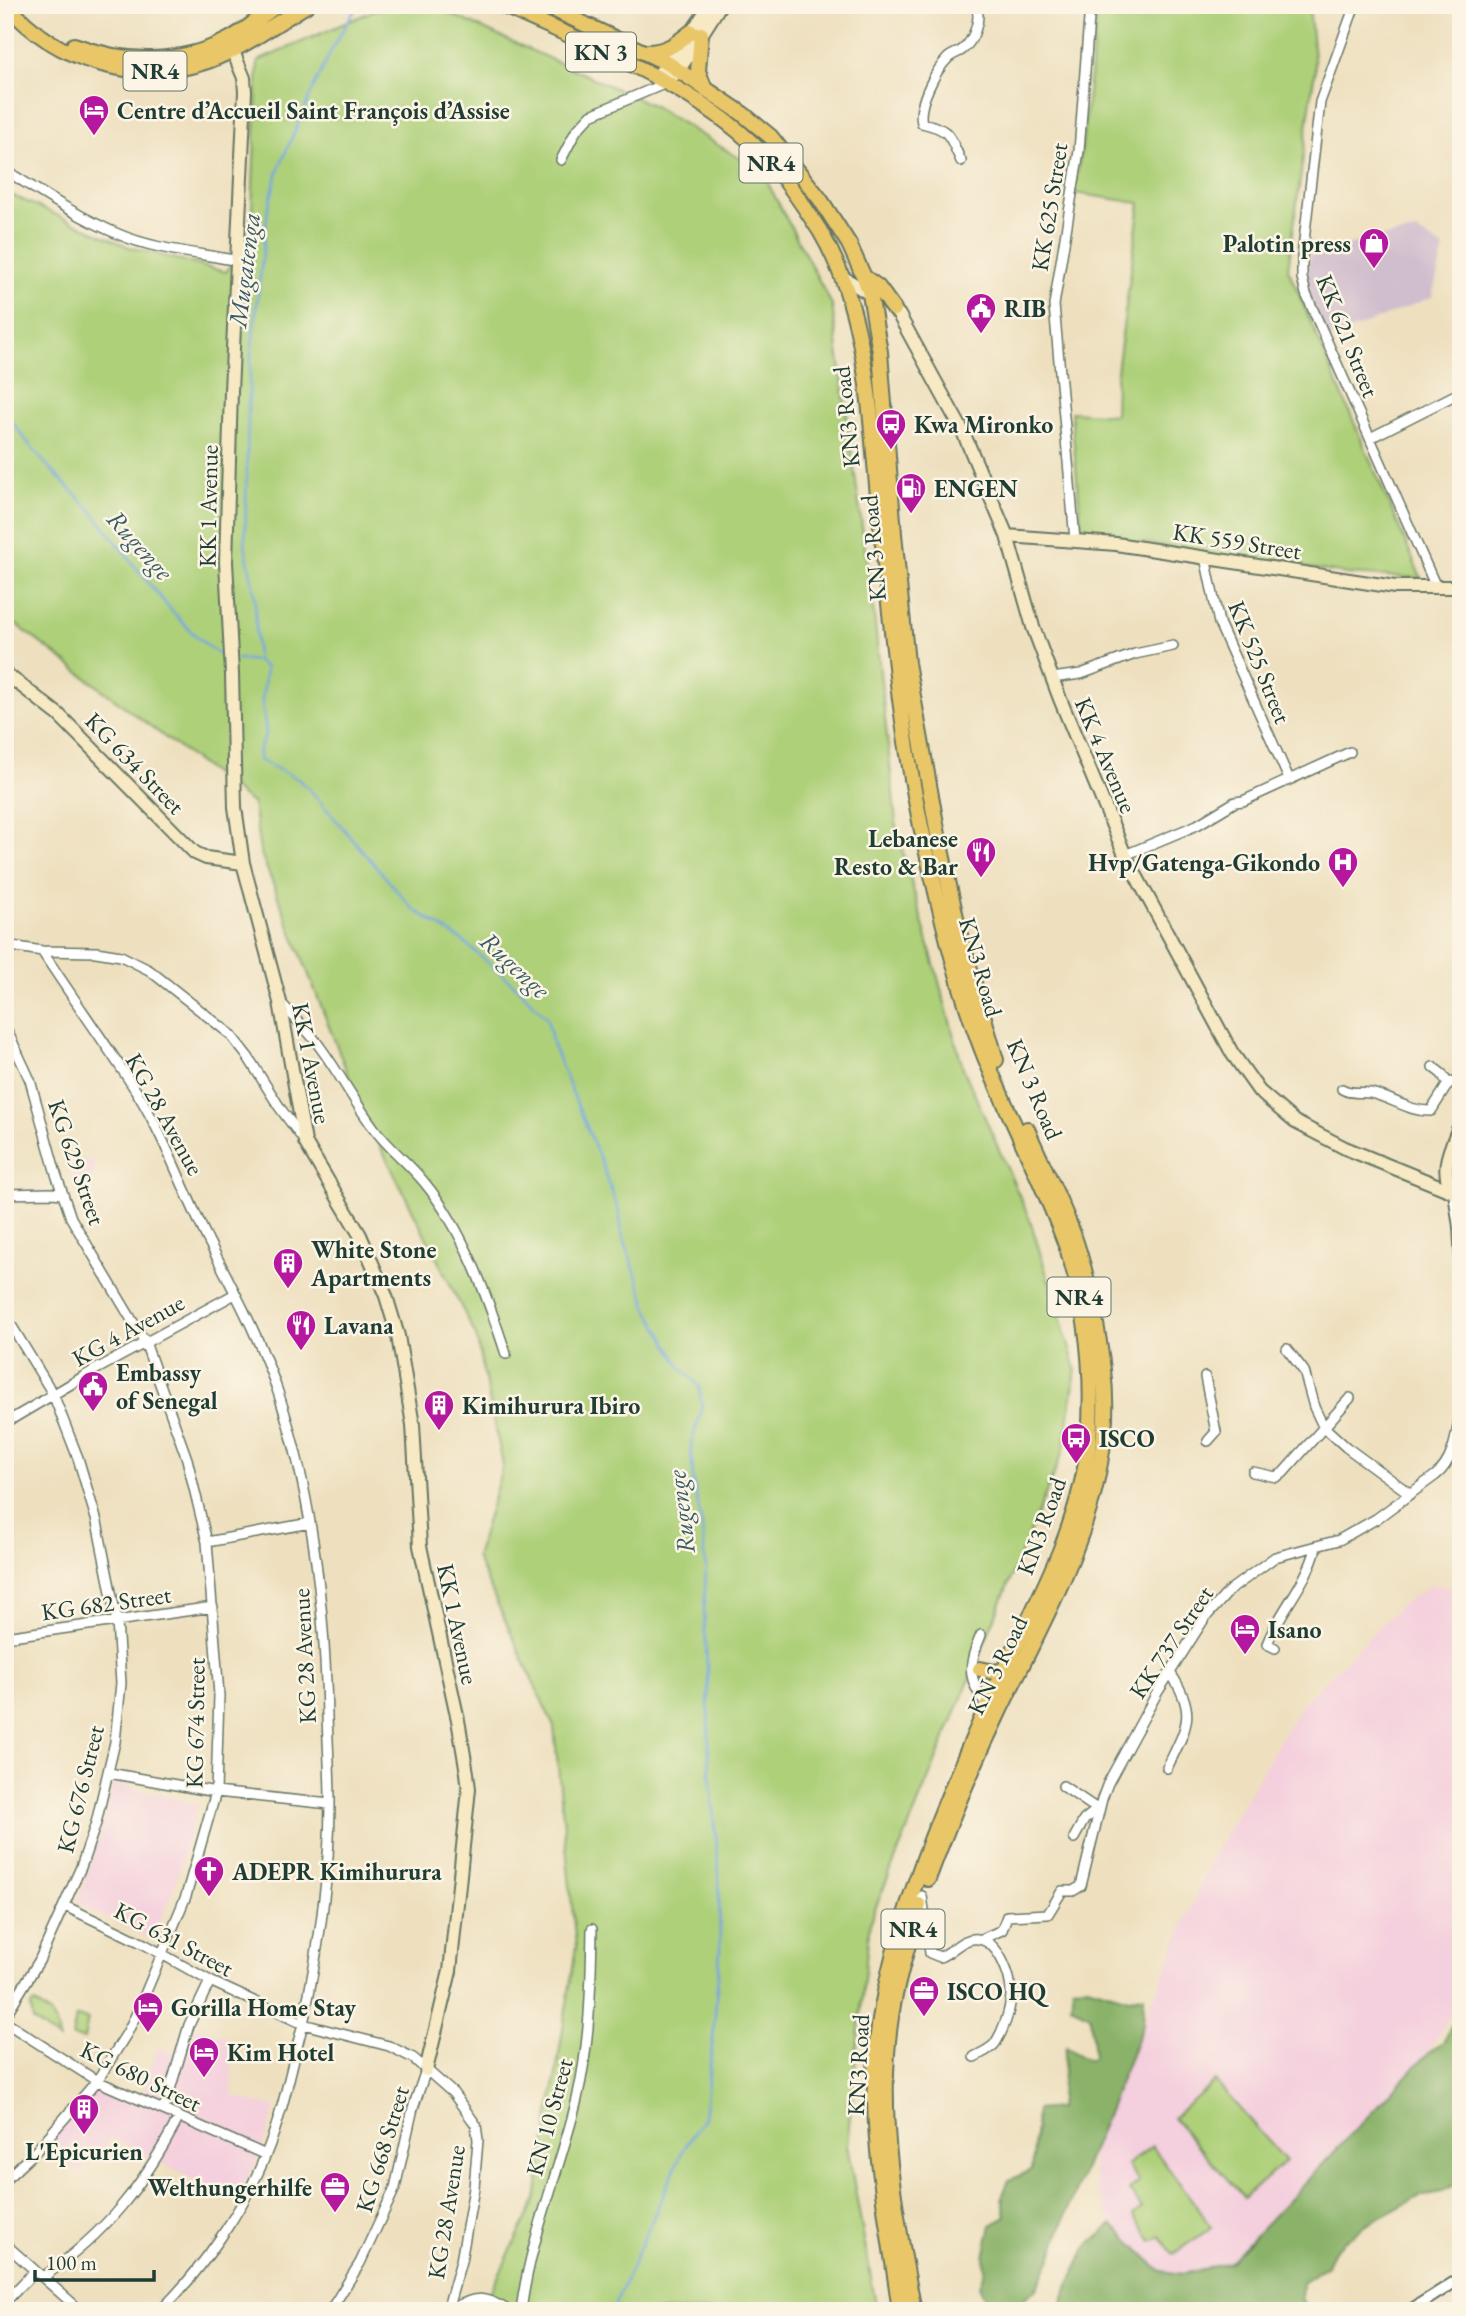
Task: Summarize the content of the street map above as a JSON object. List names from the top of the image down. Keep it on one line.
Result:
{"streets":{"highway":["KN 3","NR4","KN3 Road","KN 3 Road"],"main road":["KK 1 Avenue","KK 559 Street","KK 4 Avenue","KG 634 Street"],"street":["KK 625 Street","KK 621 Street","KK 525 Street","KG 28 Avenue","KG 629 Street","KG 4 Avenue","KG 682 Street","KK 737 Street","KG 674 Street","KG 676 Street","KG 631 Street","KG 680 Street","KN 10 Street","KG 668 Street"]},"crossings":[["NR4","KK 1 Avenue"],["KK 625 Street","KK 559 Street"],["KK 621 Street","KK 559 Street"],["KN3 Road","KN 3 Road"],["KK 1 Avenue","KG 634 Street"],["KK 1 Avenue","KG 28 Avenue"],["KK 1 Avenue","KG 668 Street"],["KK 559 Street","KK 525 Street"],["KK 559 Street","KK 4 Avenue"],["KG 28 Avenue","KG 4 Avenue"],["KG 28 Avenue","KG 631 Street"],["KG 28 Avenue","KG 668 Street"],["KG 629 Street","KG 4 Avenue"],["KG 629 Street","KG 674 Street"],["KG 4 Avenue","KG 674 Street"],["KG 4 Avenue","KG 676 Street"],["KG 682 Street","KG 674 Street"],["KG 682 Street","KG 676 Street"],["KG 674 Street","KG 631 Street"],["KG 674 Street","KG 680 Street"],["KG 676 Street","KG 631 Street"]],"water":["Mugatenga","Rugenge"],"places":{"hotel":["Centre d’Accueil Saint François d’Assise","Isano","Gorilla Home Stay","Kim Hotel"],"shop":["Palotin press"],"public building":["RIB","Embassy of Senegal"],"bus stop":["Kwa Mironko","ISCO"],"fuel station":["ENGEN"],"restaurant":["Lebanese Resto & Bar","Lavana"],"hospital":["Hvp/Gatenga-Gikondo"],"building":["White Stone Apartments","Kimihurura Ibiro","L'Epicurien"],"church":["ADEPR Kimihurura"],"office":["ISCO HQ","Welthungerhilfe"]},"scale_bar":"100 m"}
